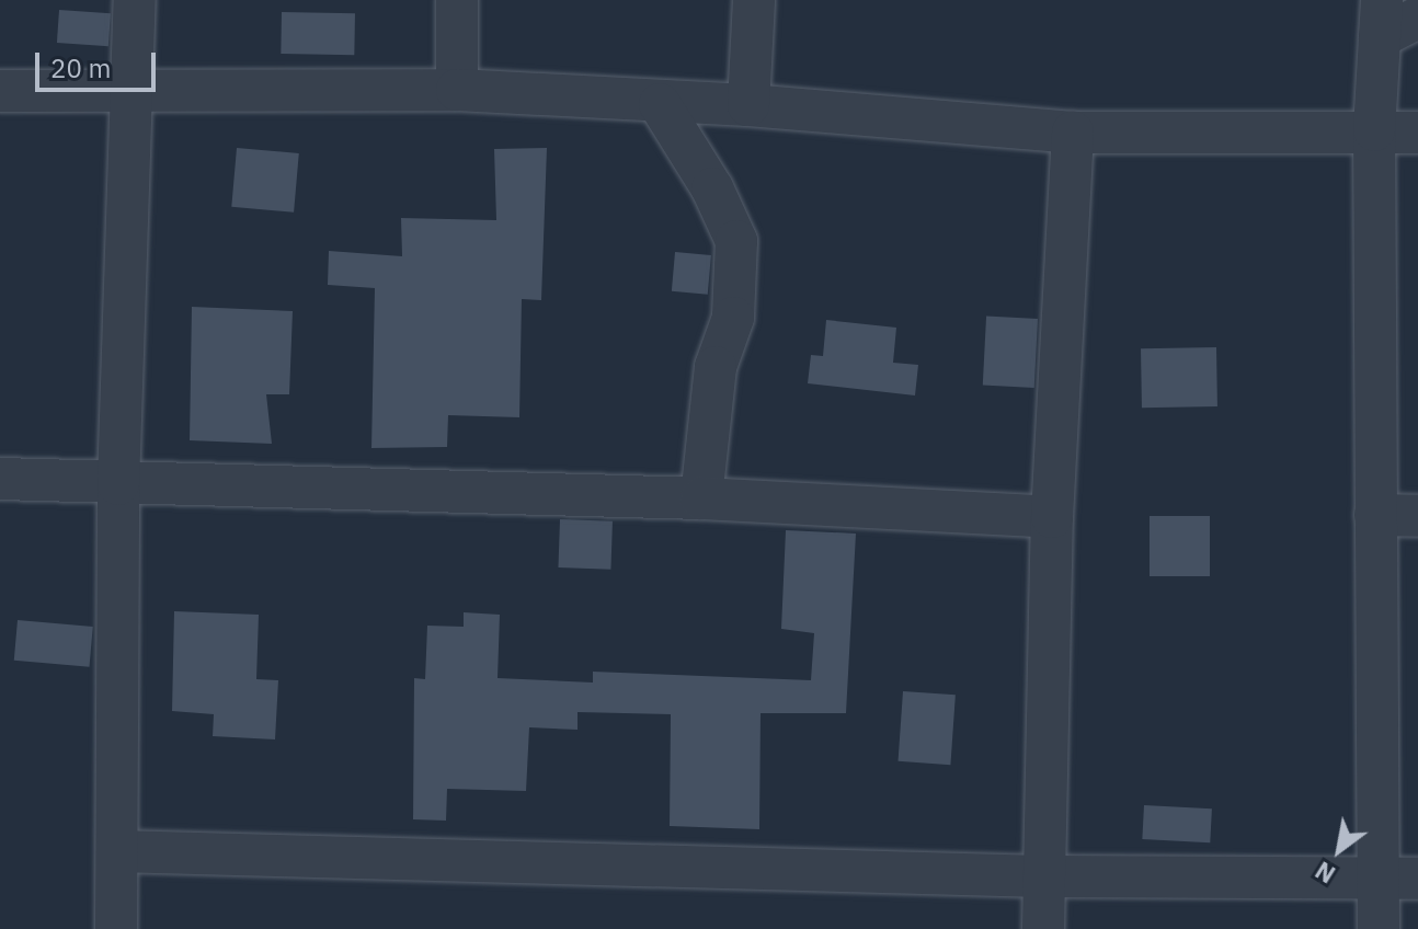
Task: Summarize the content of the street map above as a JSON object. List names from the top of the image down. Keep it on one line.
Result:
{"scale_bar":"20 m","north":"bottom left"}
